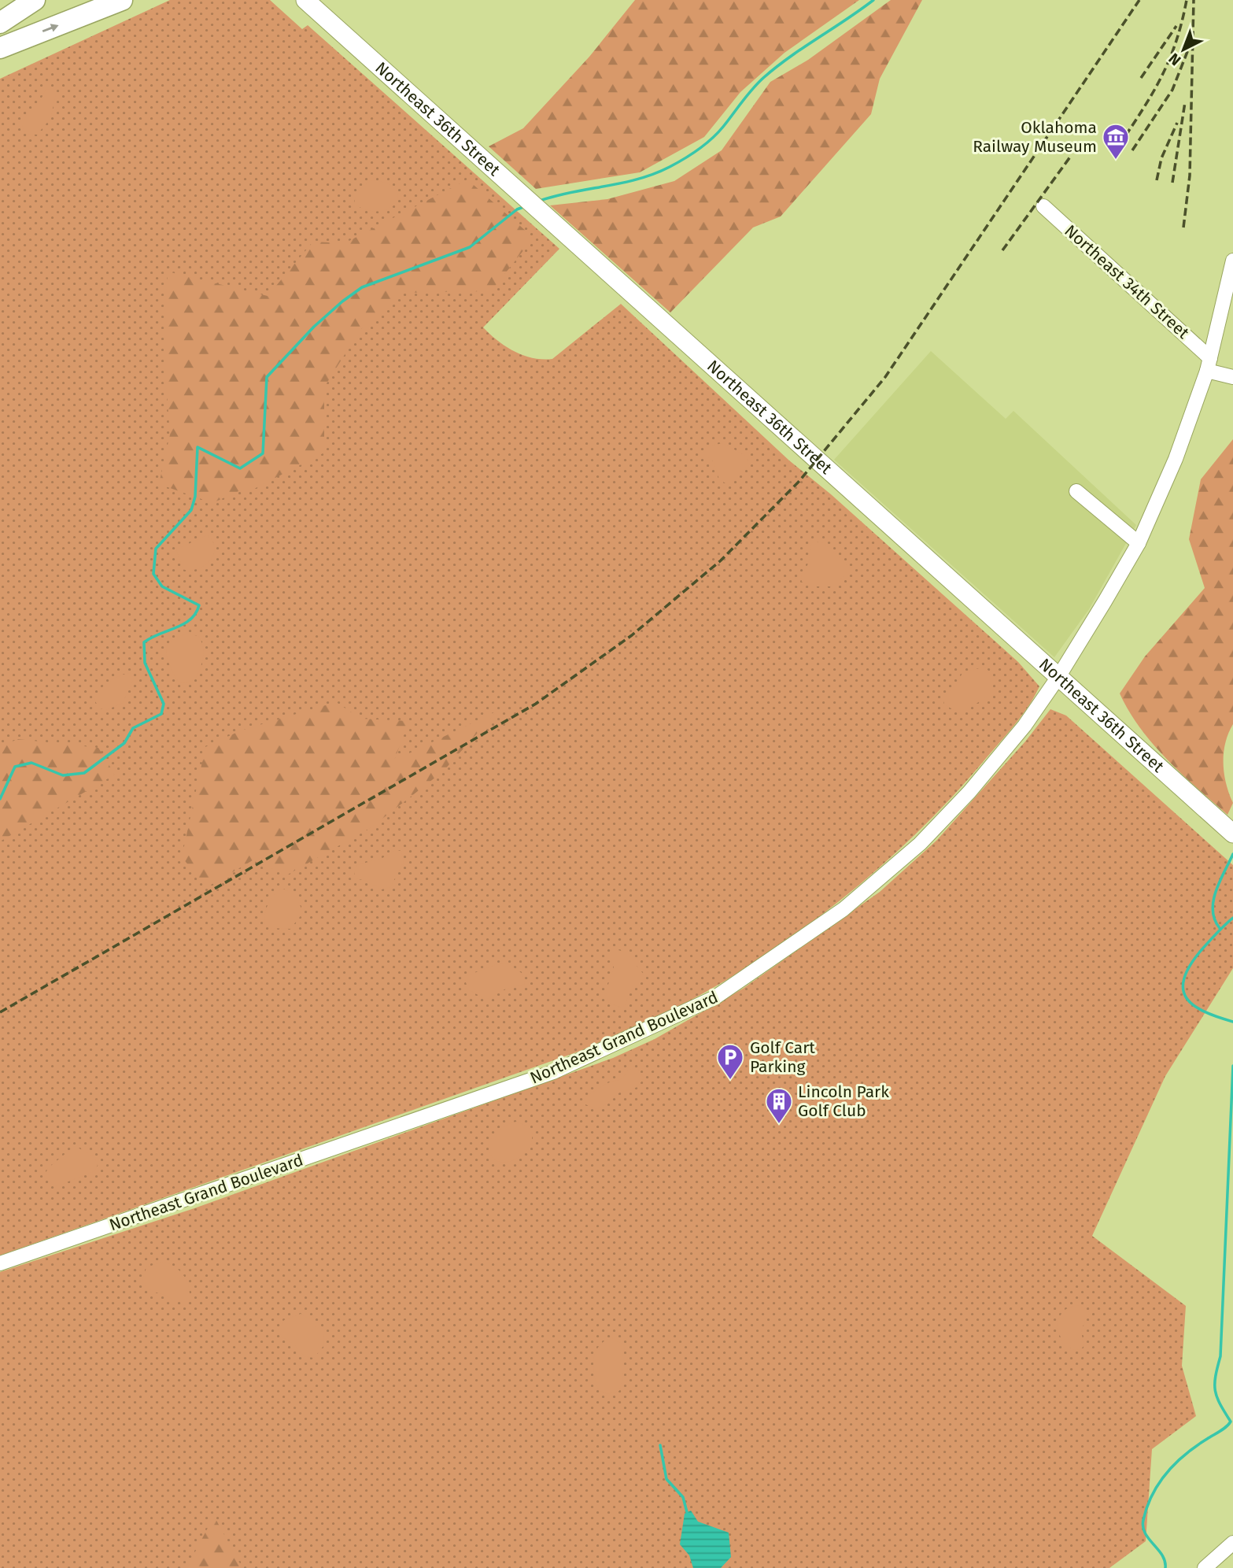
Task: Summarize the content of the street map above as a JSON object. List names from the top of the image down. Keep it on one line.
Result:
{"streets":{"main road":["Northeast 36th Street"],"street":["Northeast 34th Street","Northeast Grand Boulevard"]},"crossings":[["Northeast 36th Street","Northeast Grand Boulevard"],["Northeast 34th Street","Northeast Grand Boulevard"]],"places":{"museum":["Oklahoma Railway Museum"],"parking":["Golf Cart Parking"],"building":["Lincoln Park Golf Club"]},"north":"bottom left"}
